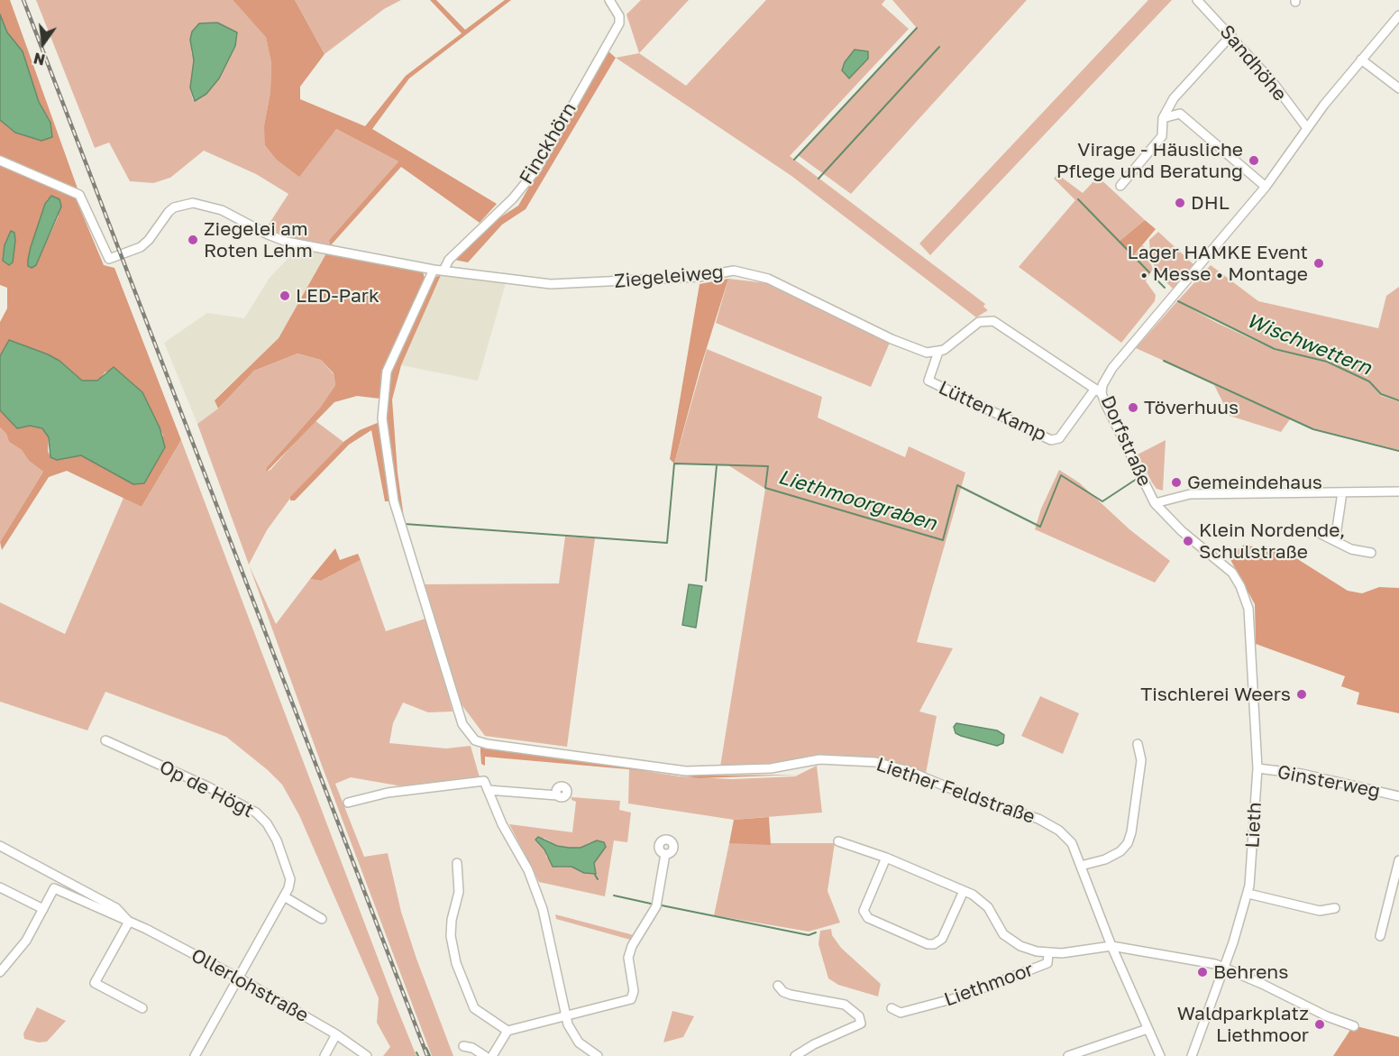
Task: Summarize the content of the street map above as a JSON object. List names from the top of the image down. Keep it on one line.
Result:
{"streets":{"street":["Sandhöhe","Finckhörn","Ziegeleiweg","Lütten Kamp","Dorfstraße","Ginsterweg","Op de Högt","Liether Feldstraße","Lieth","Liethmoor","Ollerlohstraße"]},"crossings":[["Sandhöhe","Dorfstraße"],["Finckhörn","Ziegeleiweg"],["Ziegeleiweg","Lütten Kamp"],["Ziegeleiweg","Liether Feldstraße"],["Lütten Kamp","Dorfstraße"],["Dorfstraße","Lieth"],["Ginsterweg","Lieth"],["Op de Högt","Ollerlohstraße"],["Liether Feldstraße","Liethmoor"],["Lieth","Liethmoor"]],"water":["Wischwettern","Liethmoorgraben"],"places":["Virage - Häusliche Pflege und Beratung","DHL","Ziegelei am Roten Lehm","Lager HAMKE Event • Messe • Montage","LED-Park","Töverhuus","Gemeindehaus","Klein Nordende, Schulstraße","Tischlerei Weers","Behrens","Waldparkplatz Liethmoor"],"north":"bottom"}
